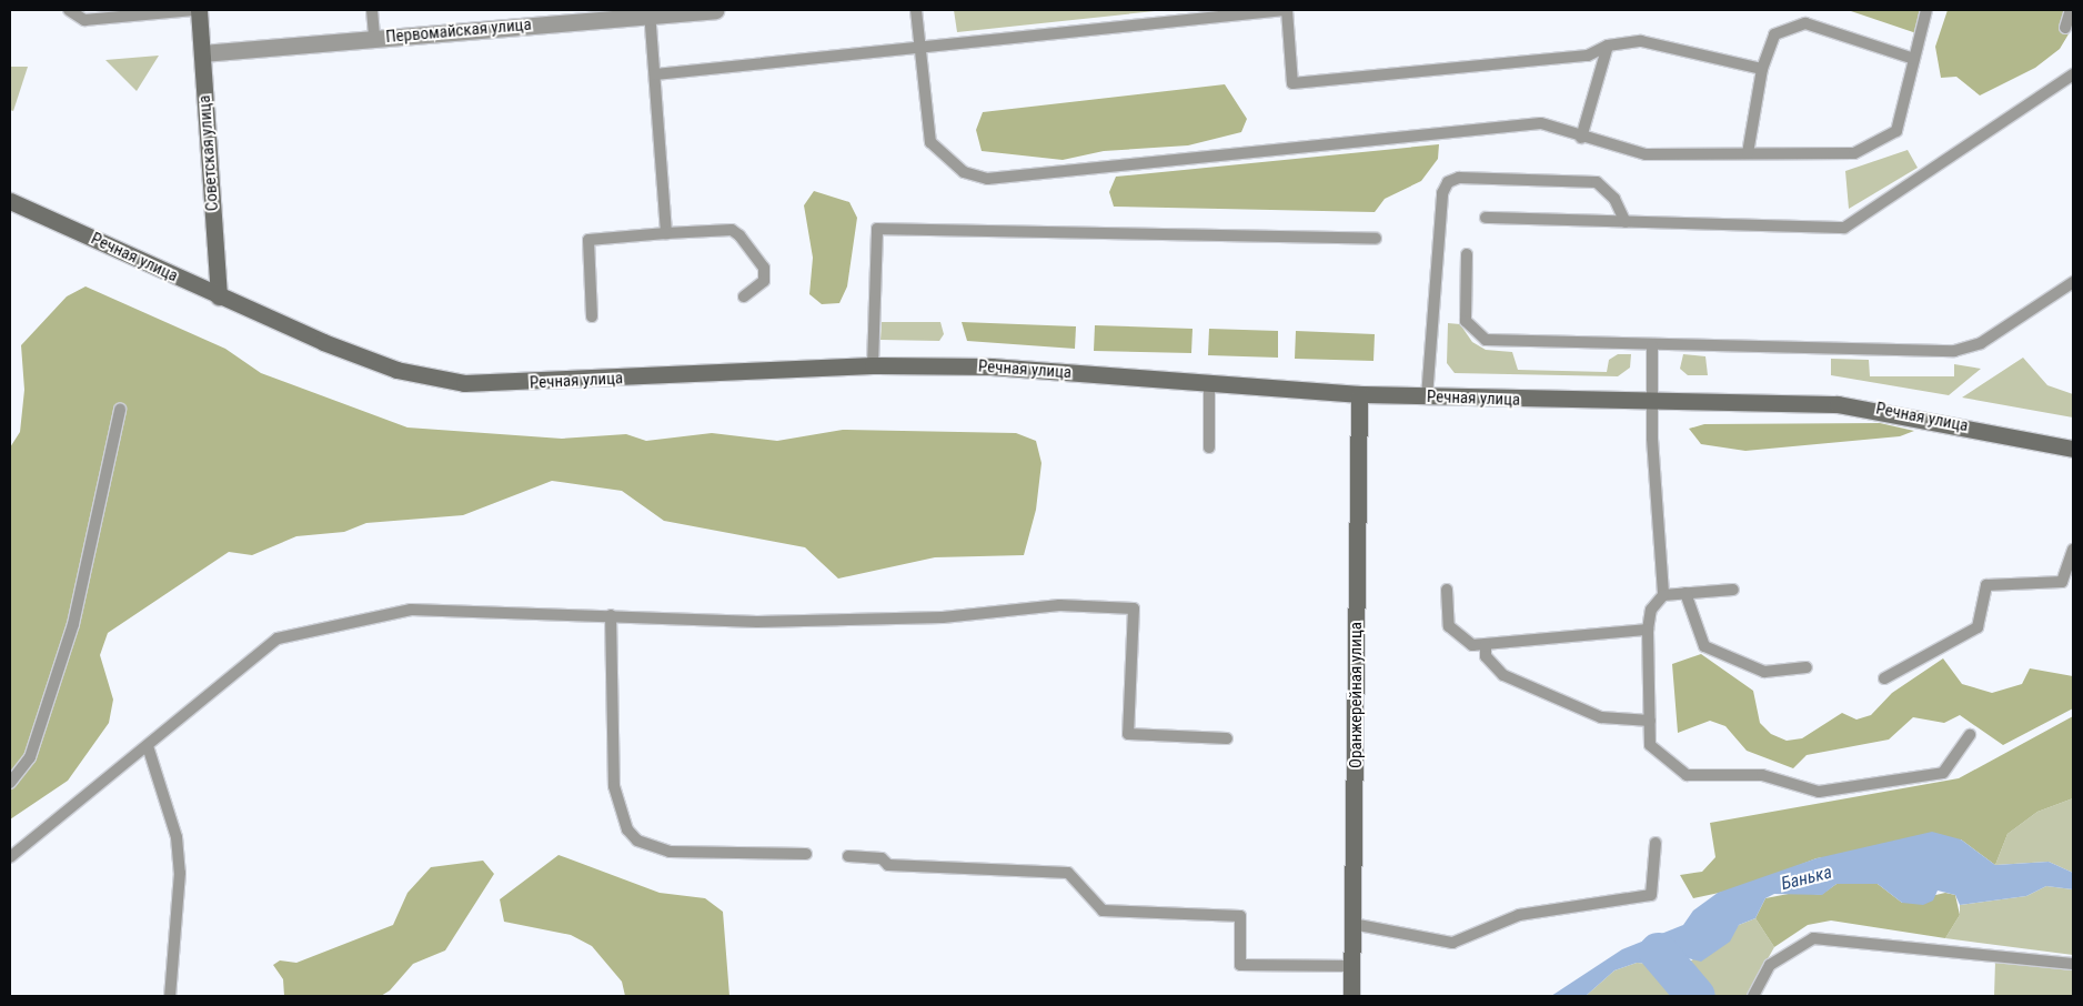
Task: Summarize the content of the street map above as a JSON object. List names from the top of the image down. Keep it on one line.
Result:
{"streets":{"main road":["Советская улица","Речная улица","Оранжерейная улица"],"street":["Первомайская улица"]},"crossings":[["Первомайская улица","Советская улица"],["Советская улица","Речная улица"],["Речная улица","Оранжерейная улица"]],"water":["Банька"]}
